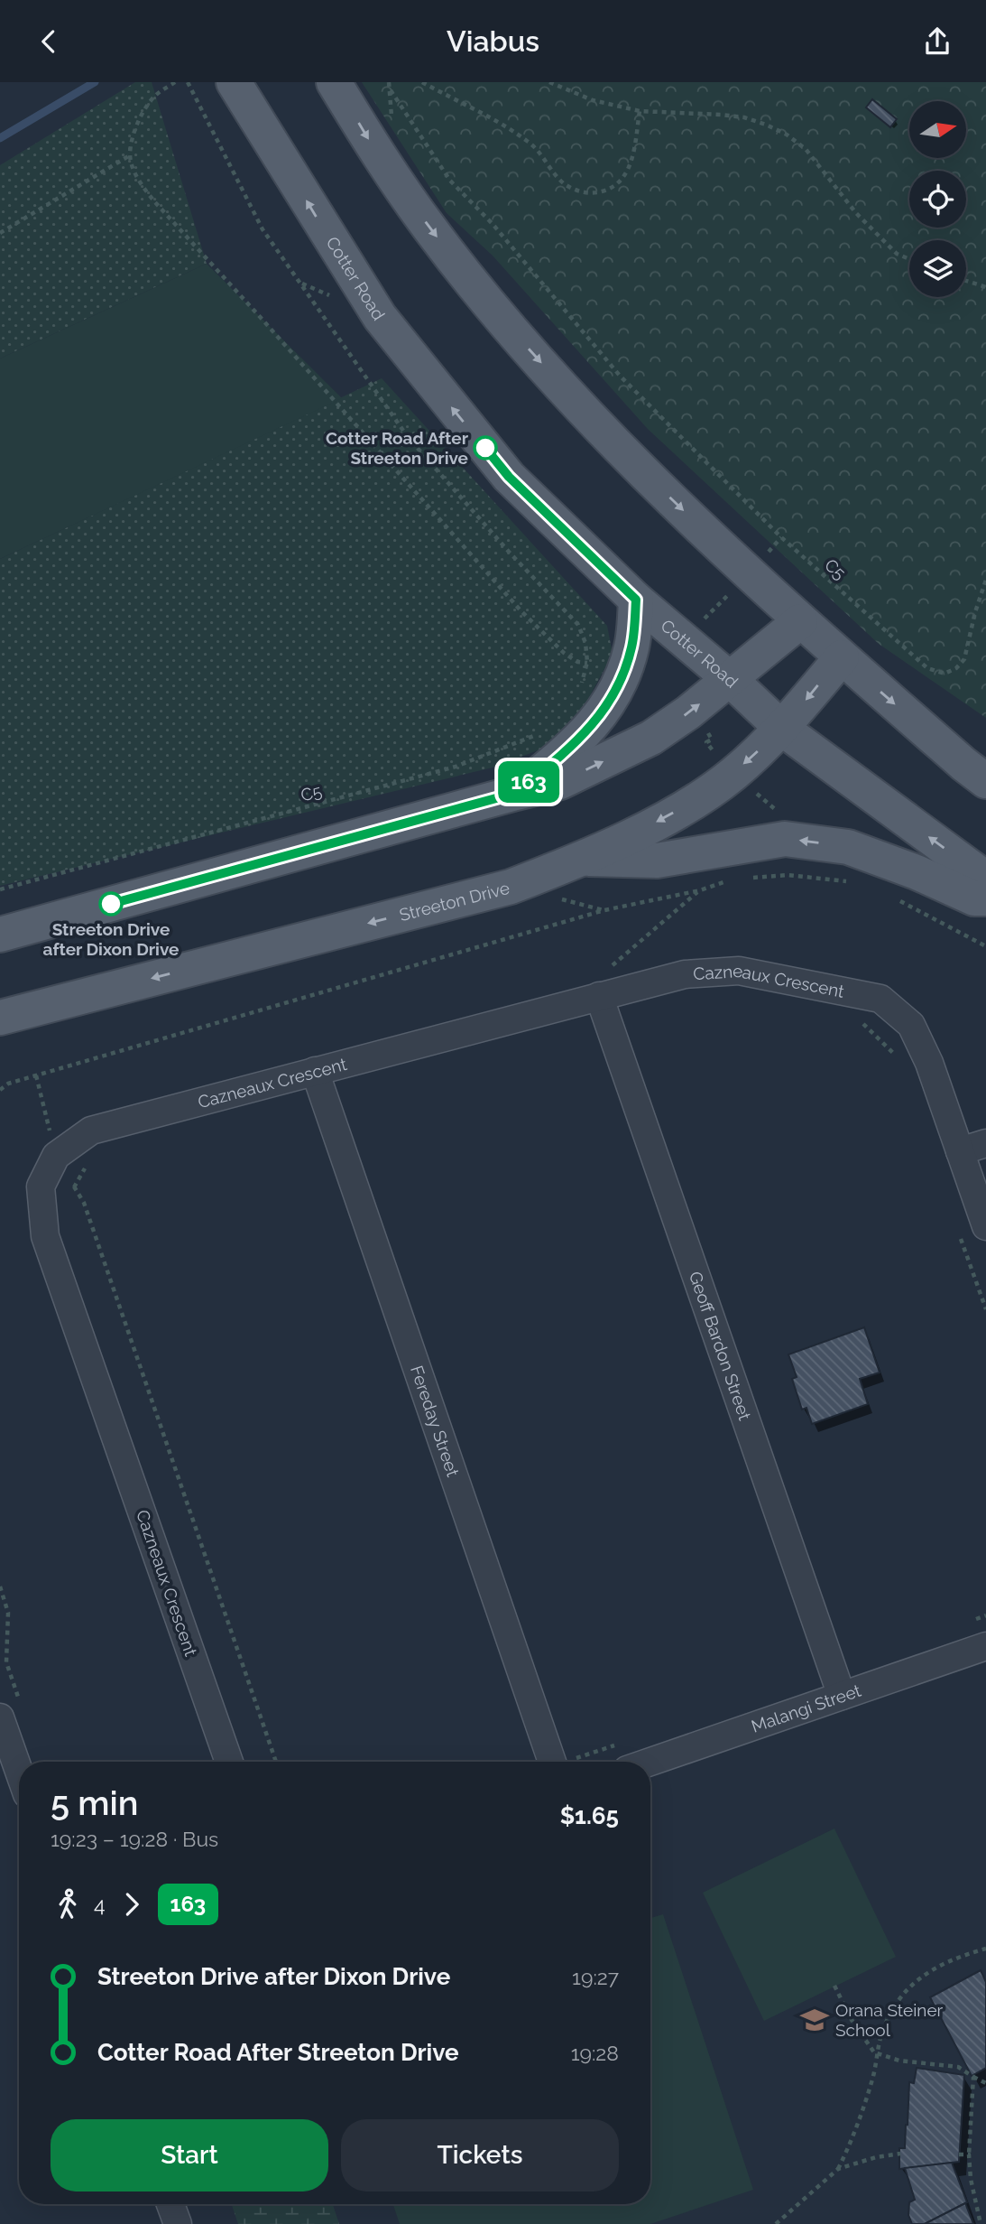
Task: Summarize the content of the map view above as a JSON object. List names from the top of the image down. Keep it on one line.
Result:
{"streets":{"main road":["Cotter Road","Streeton Drive"],"street":["Cazneaux Crescent","Geoff Bardon Street","Fereday Street","Malangi Street"],"path":["C5"]},"crossings":[["Cotter Road","Streeton Drive"],["Cazneaux Crescent","Geoff Bardon Street"],["Cazneaux Crescent","Fereday Street"],["Geoff Bardon Street","Malangi Street"]],"places":{"other":["Cotter Road After Streeton Drive","Streeton Drive after Dixon Drive"],"school or university":["Orana Steiner School"]},"lines":["bus line 163"],"north":"right","page":{"header":"Viabus","on_map":"163","heading":["5 min","19:23 – 19:28 · Bus","$1.65"],"legs":["4","163"],"list":[{"name":"Streeton Drive after Dixon Drive","value":"19:27"},{"name":"Cotter Road After Streeton Drive","value":"19:28"}],"buttons":["Start","Tickets"]}}
